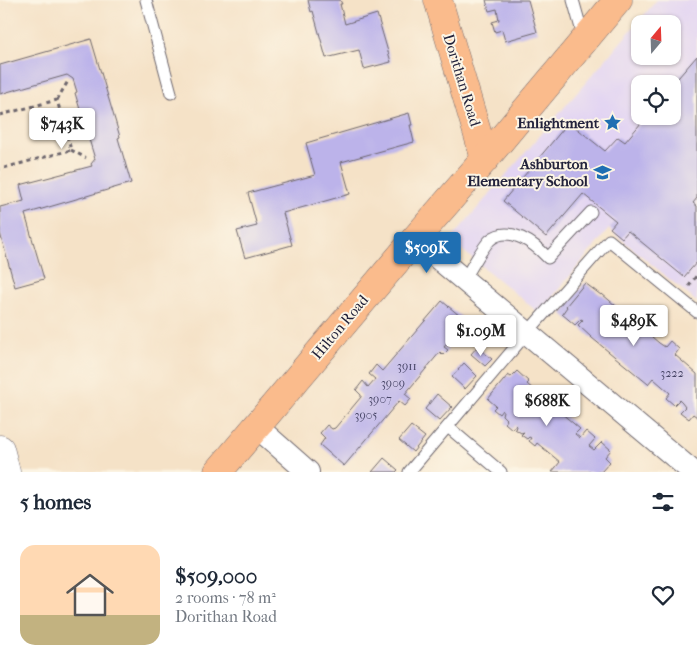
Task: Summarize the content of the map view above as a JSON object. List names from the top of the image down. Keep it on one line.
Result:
{"streets":{"main road":["Dorithan Road","Hilton Road"]},"crossings":[["Dorithan Road","Hilton Road"]],"places":{"place":["Enlightment"],"school or university":["Ashburton Elementary School"]},"house_numbers":["3911","3222","3909","3907","3905"],"north":"top","page":{"price":["$743K","$509K","$489K","$1.09M","$688K"],"heading":"5 homes","list":[{"name":"$509,000","note":"2 rooms · 78 m² · Dorithan Road"}]}}
